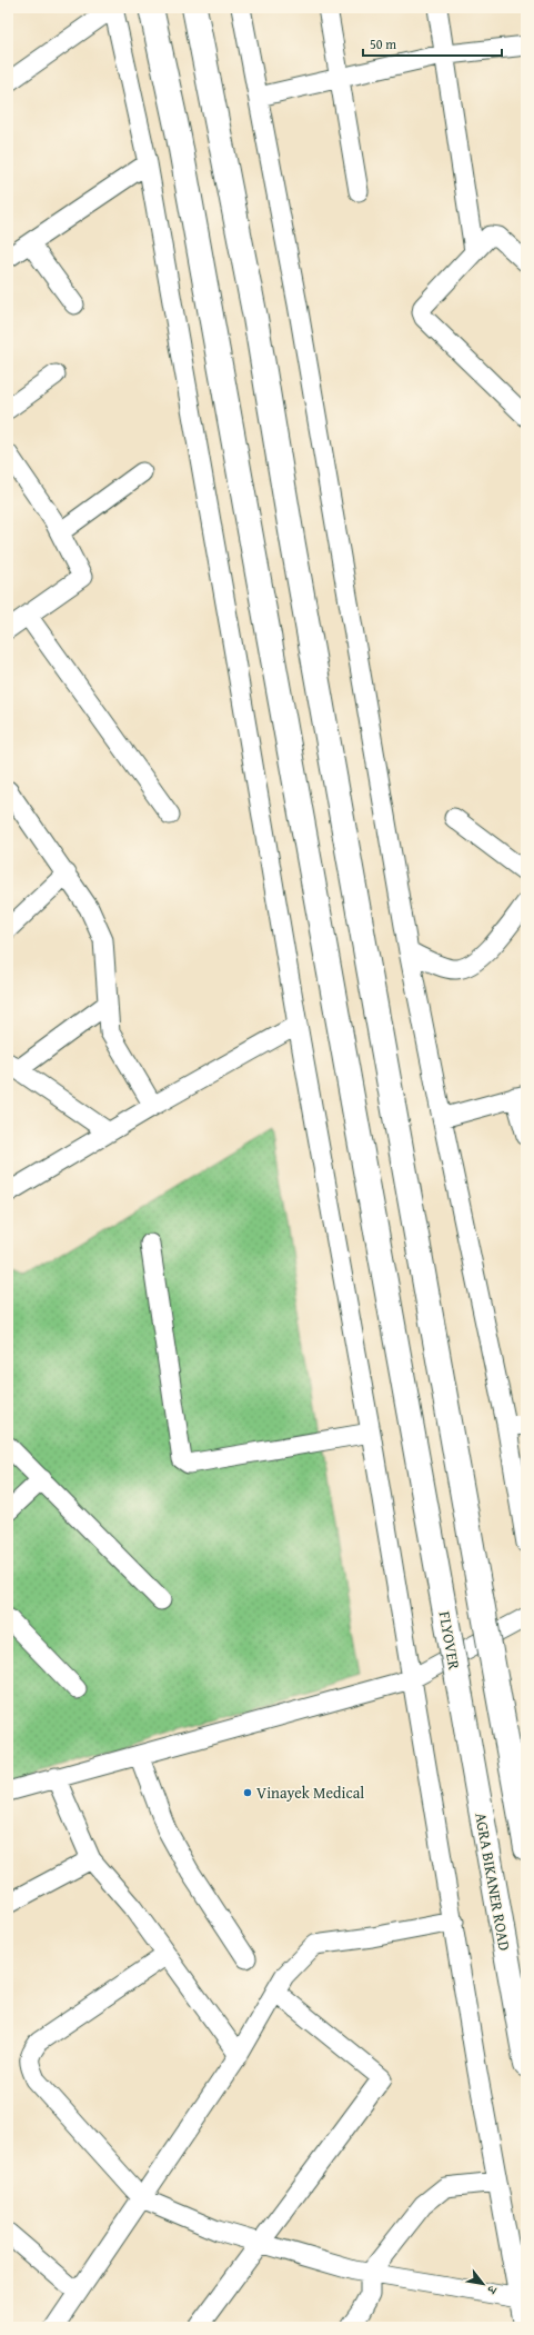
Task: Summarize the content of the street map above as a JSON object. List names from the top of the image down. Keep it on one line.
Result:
{"streets":{"highway":["FLYOVER","AGRA BIKANER ROAD"]},"crossings":[["FLYOVER","AGRA BIKANER ROAD"]],"places":["Vinayek Medical"],"scale_bar":"50 m","north":"bottom right"}
